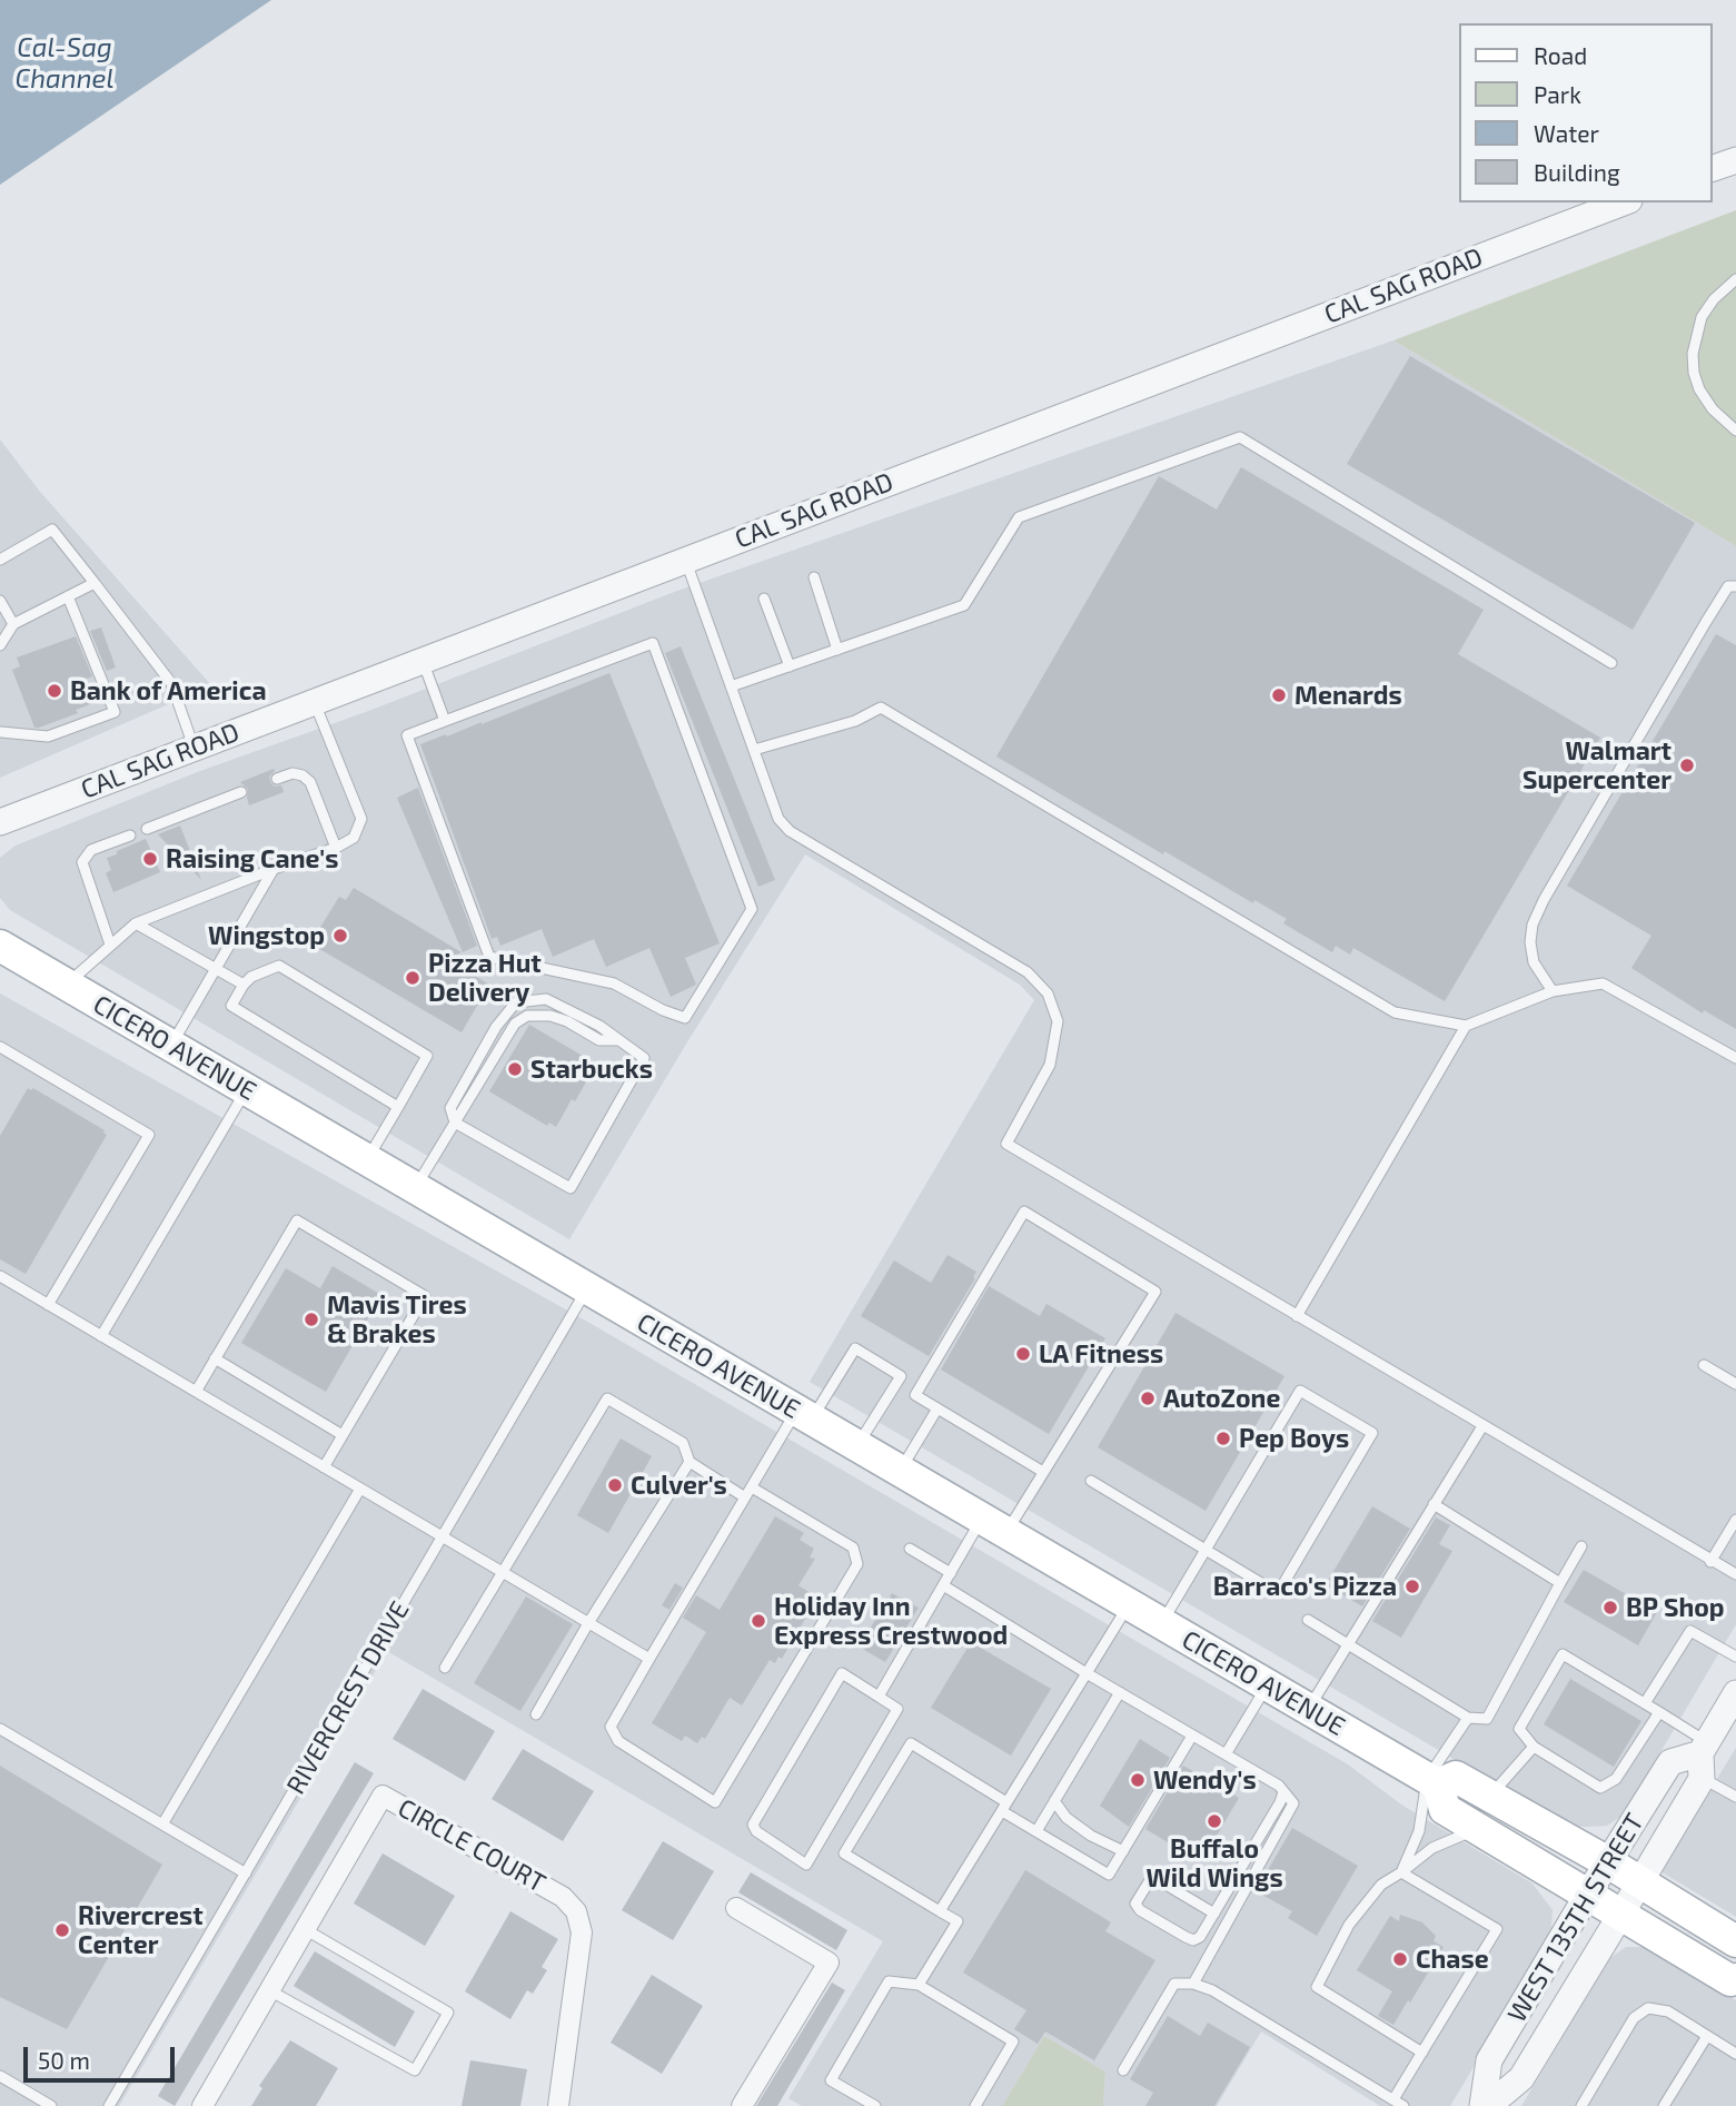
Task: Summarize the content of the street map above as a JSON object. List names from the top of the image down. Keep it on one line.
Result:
{"streets":{"main road":["CICERO AVENUE"],"street":["CAL SAG ROAD","CIRCLE COURT","WEST 135TH STREET"],"lane":["RIVERCREST DRIVE"]},"crossings":[["CICERO AVENUE","RIVERCREST DRIVE"],["CICERO AVENUE","WEST 135TH STREET"]],"water":["Cal-Sag Channel"],"places":["Bank of America","Menards","Walmart Supercenter","Raising Cane's","Wingstop","Pizza Hut Delivery","Starbucks","Mavis Tires & Brakes","LA Fitness","AutoZone","Pep Boys","Culver's","Barraco's Pizza","BP Shop","Holiday Inn Express Crestwood","Wendy's","Buffalo Wild Wings","Rivercrest Center","Chase"],"legend":["Road","Park","Water","Building"],"scale_bar":"50 m"}
